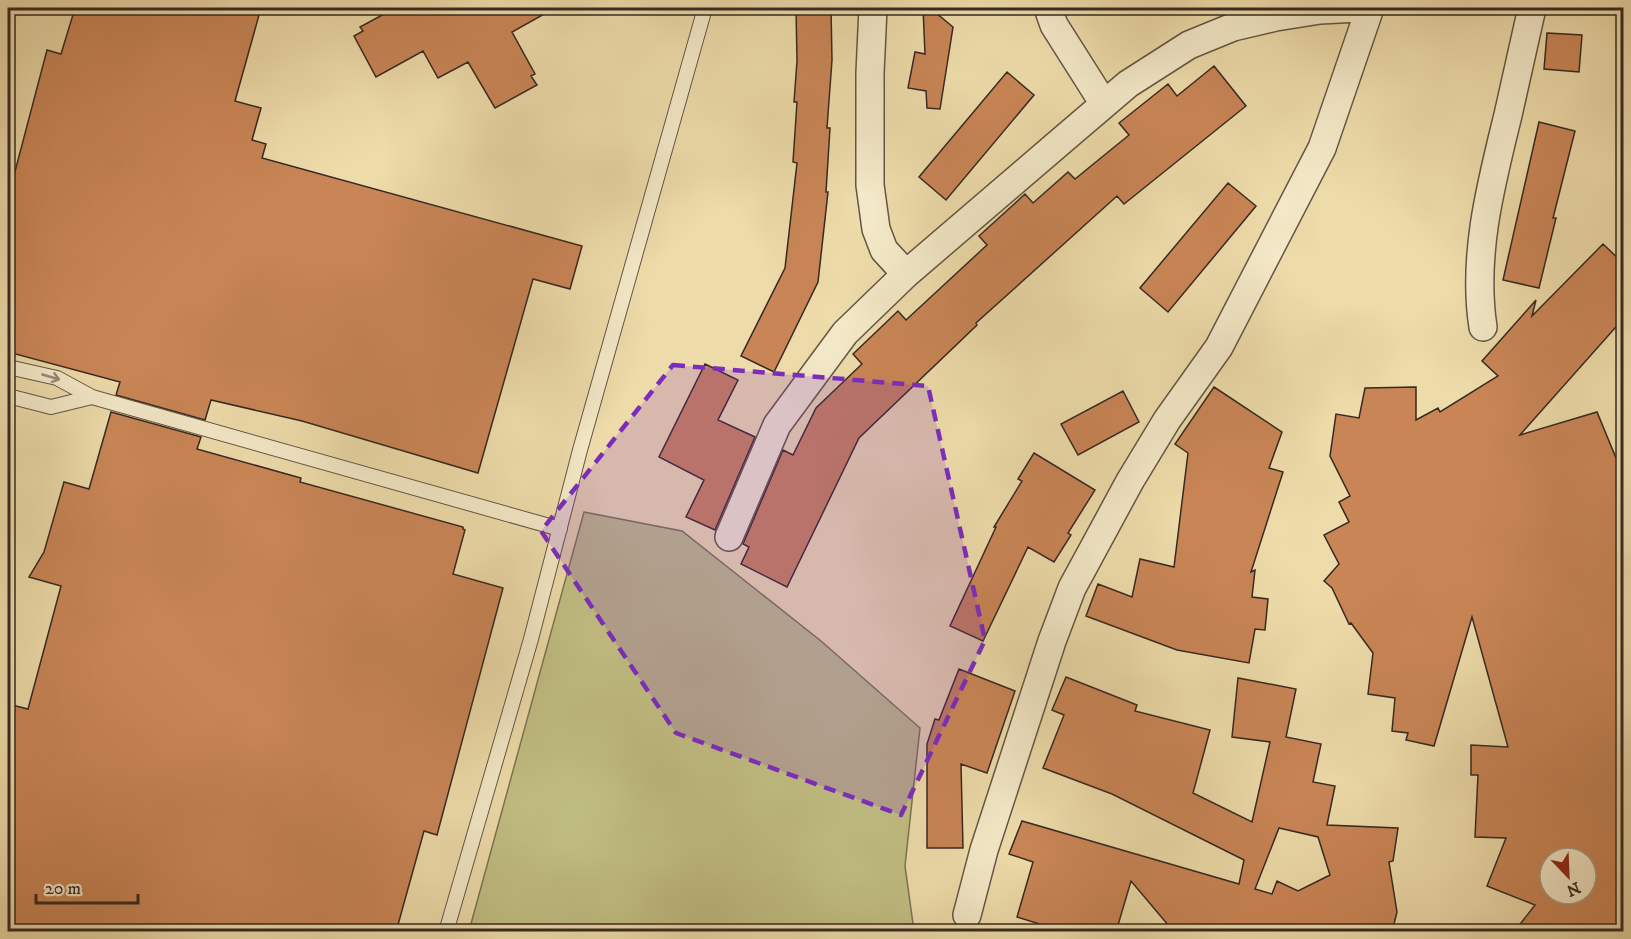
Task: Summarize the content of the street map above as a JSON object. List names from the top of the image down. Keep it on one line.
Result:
{"scale_bar":"20 m","north":"bottom right"}
